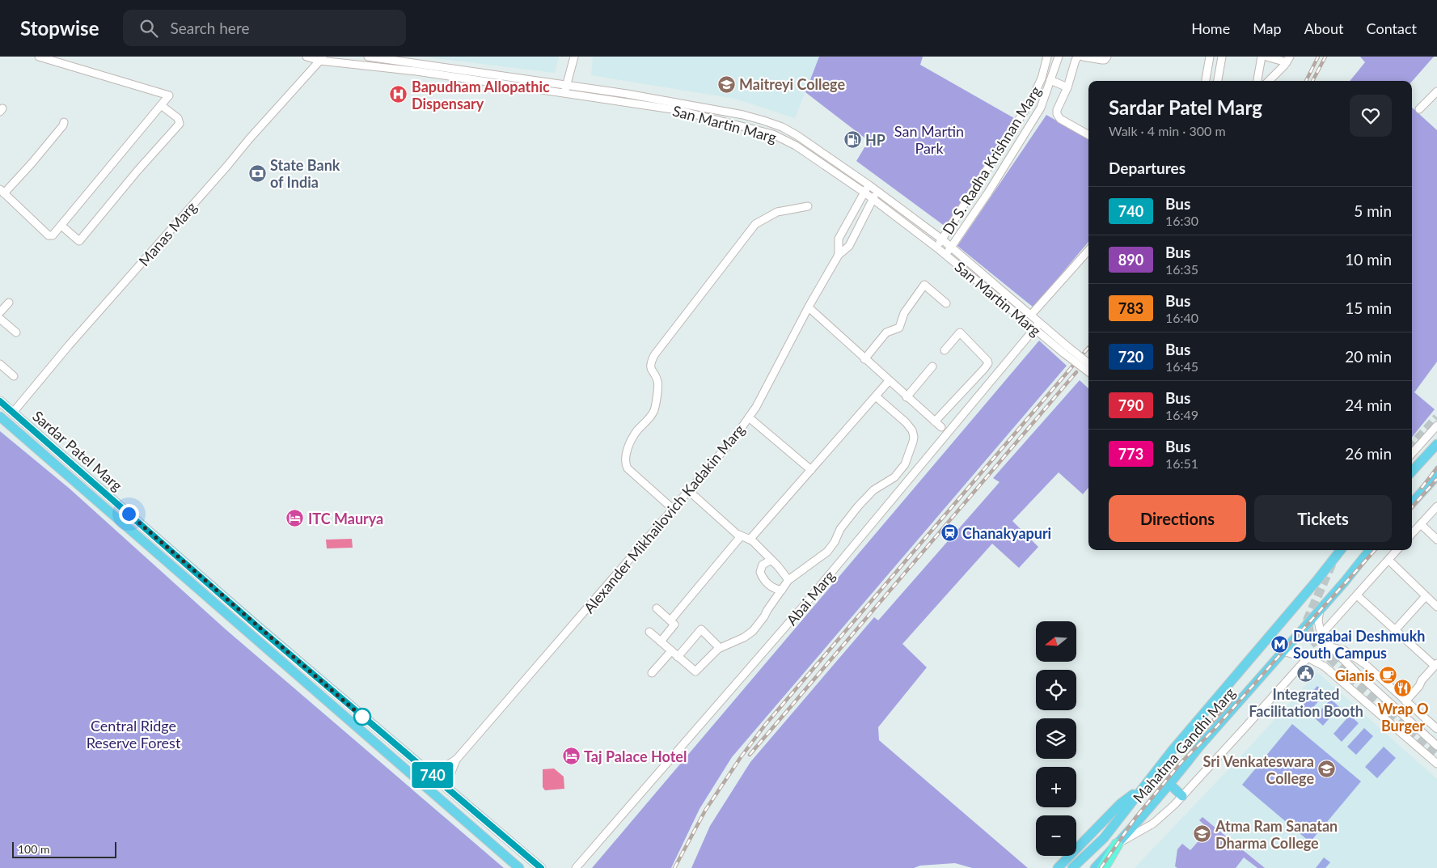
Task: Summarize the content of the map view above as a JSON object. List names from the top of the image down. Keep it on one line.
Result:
{"streets":{"main road":["Sardar Patel Marg","Mahatma Gandhi Marg"],"street":["San Martin Marg","Dr S. Radha Krishnan Marg","Manas Marg","Alexander Mikhailovich Kadakin Marg","Abai Marg"]},"crossings":[["San Martin Marg","Dr S. Radha Krishnan Marg"],["San Martin Marg","Manas Marg"],["San Martin Marg","Abai Marg"],["Manas Marg","Sardar Patel Marg"]],"parks":["San Martin Park","Central Ridge Reserve Forest"],"places":{"school or university":["Maitreyi College","Sri Venkateswara College","Atma Ram Sanatan Dharma College"],"hospital":["Bapudham Allopathic Dispensary"],"fuel station":["HP"],"bank":["State Bank of India"],"hotel":["ITC Maurya","Taj Palace Hotel"],"station":["Chanakyapuri"],"metro station":["Durgabai Deshmukh South Campus"],"public building":["Integrated Facilitation Booth"],"cafe":["Gianis"],"restaurant":["Wrap O Burger"]},"lines":["bus line 740"],"scale_bar":"100 m","north":"left","page":{"header":"Stopwise","search":"Search here","nav":["Home","Map","About","Contact"],"on_map":"740","heading":[["Sardar Patel Marg","Walk · 4 min · 300 m"],"Departures"],"list":[{"mark":"740","name":"Bus","note":"16:30","value":"5 min"},{"mark":"890","name":"Bus","note":"16:35","value":"10 min"},{"mark":"783","name":"Bus","note":"16:40","value":"15 min"},{"mark":"720","name":"Bus","note":"16:45","value":"20 min"},{"mark":"790","name":"Bus","note":"16:49","value":"24 min"},{"mark":"773","name":"Bus","note":"16:51","value":"26 min"}],"buttons":["Directions","Tickets"],"map_buttons":["+","−"],"scale":"100 m"}}
